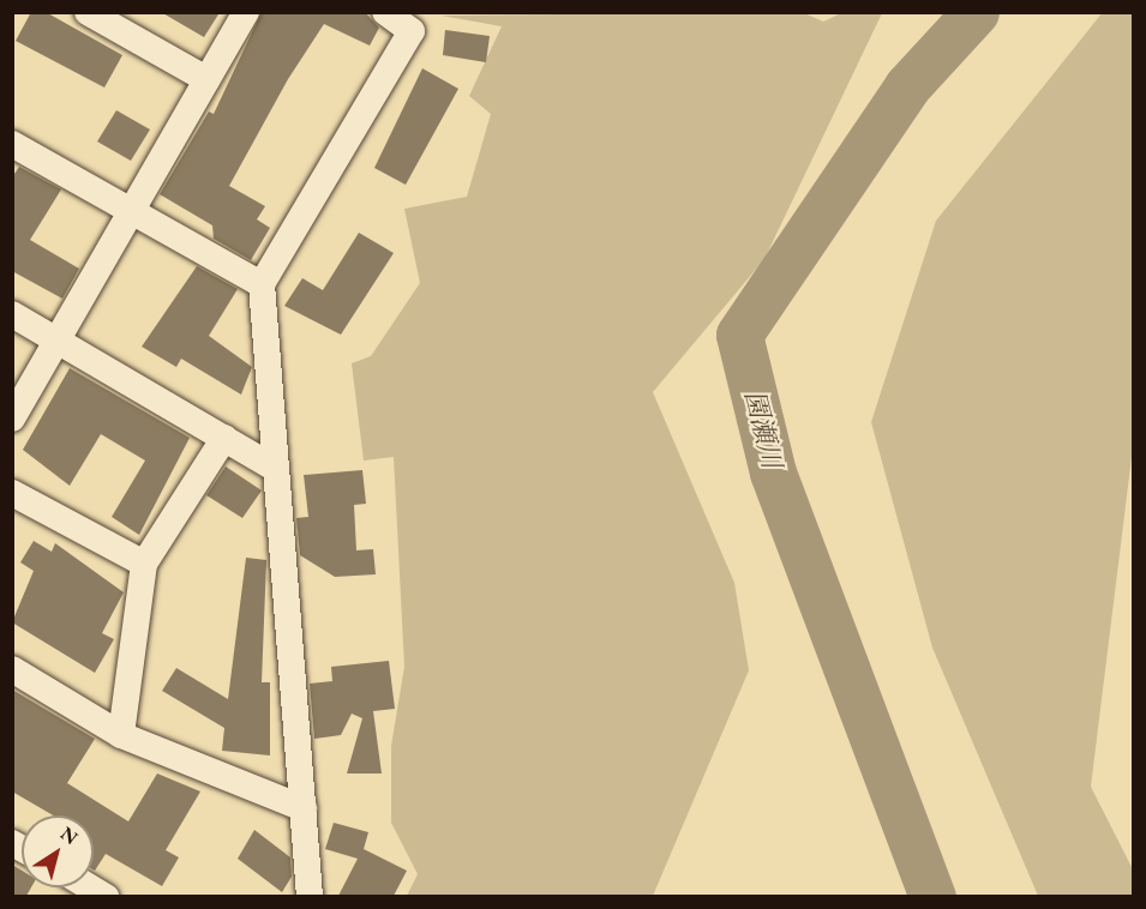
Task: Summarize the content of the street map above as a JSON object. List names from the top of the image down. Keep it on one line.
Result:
{"water":["園瀬川"],"north":"top right"}
